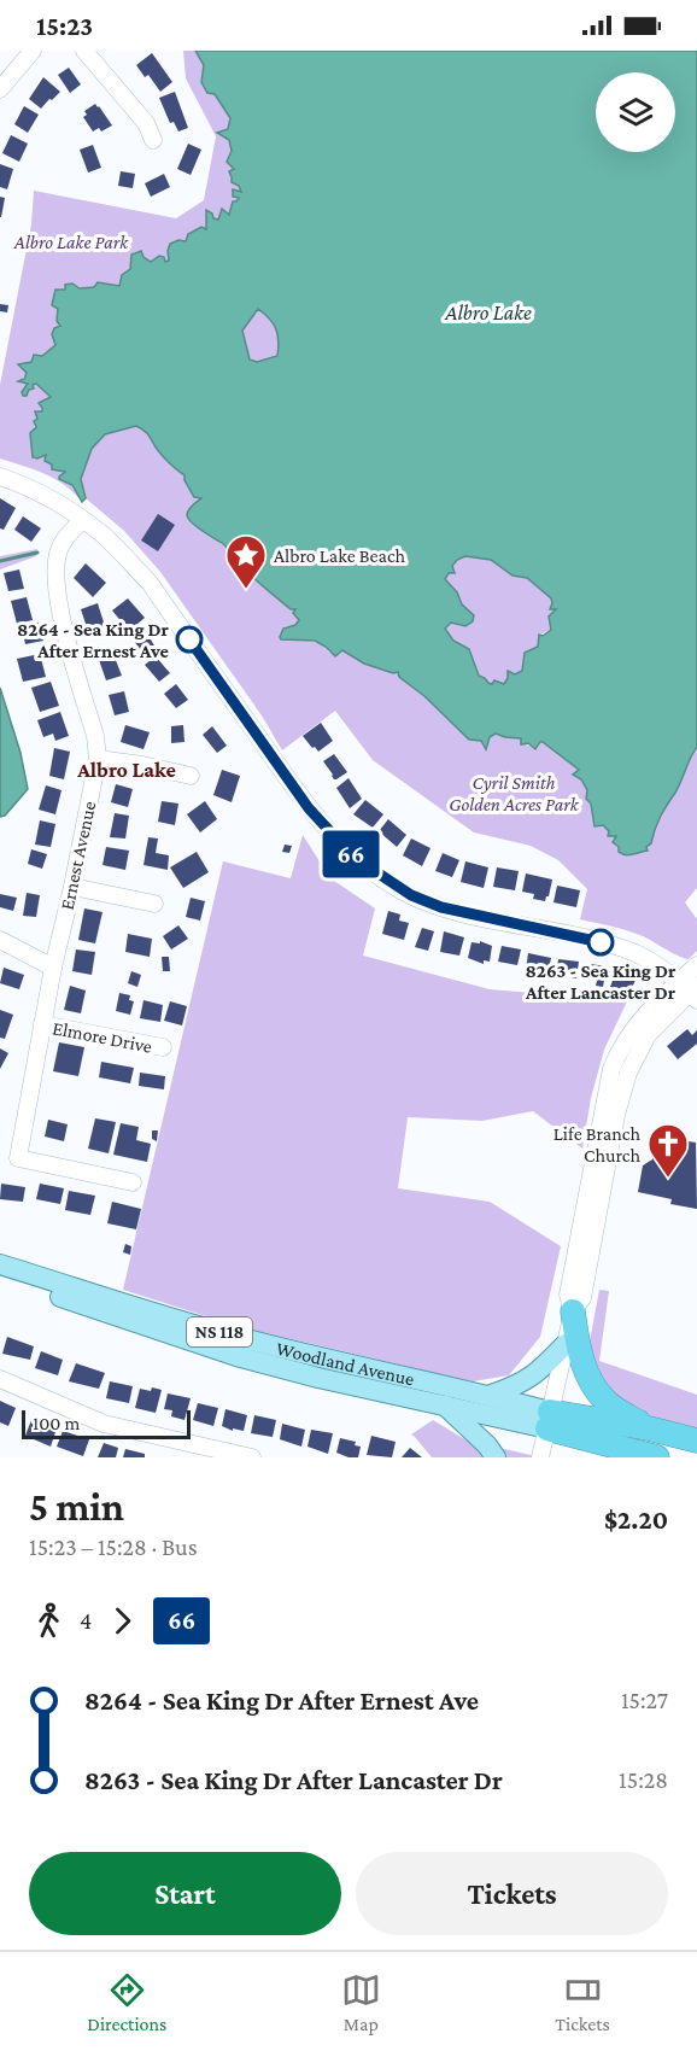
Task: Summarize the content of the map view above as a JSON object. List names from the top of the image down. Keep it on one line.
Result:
{"streets":{"highway":["NS 118","Woodland Avenue"],"street":["Ernest Avenue","Elmore Drive"]},"crossings":[["Ernest Avenue","Elmore Drive"]],"districts":["Albro Lake"],"water":["Albro Lake"],"parks":["Albro Lake Park","Cyril Smith Golden Acres Park"],"places":{"place":["Albro Lake Beach"],"other":["8264 - Sea King Dr After Ernest Ave","8263 - Sea King Dr After Lancaster Dr"],"church":["Life Branch Church"]},"lines":["bus line 66"],"scale_bar":"100 m","page":{"status":"15:23","on_map":"66","scale":"100 m","heading":["5 min","15:23 – 15:28 · Bus","$2.20"],"legs":["4","66"],"list":[{"name":"8264 - Sea King Dr After Ernest Ave","value":"15:27"},{"name":"8263 - Sea King Dr After Lancaster Dr","value":"15:28"}],"buttons":["Start","Tickets"],"tabs":["Directions","Map","Tickets"]}}
